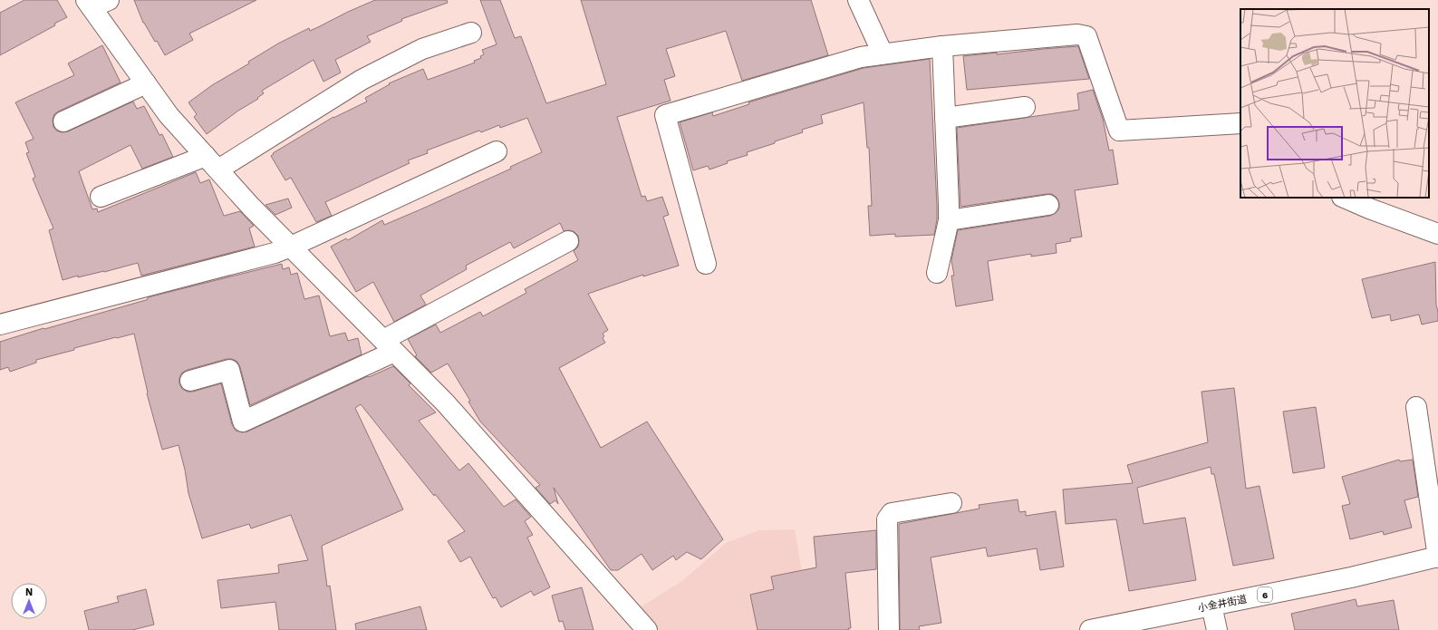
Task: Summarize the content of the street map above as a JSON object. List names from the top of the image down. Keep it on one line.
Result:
{"streets":{"street":["6","小金井街道"]},"north":"top"}
